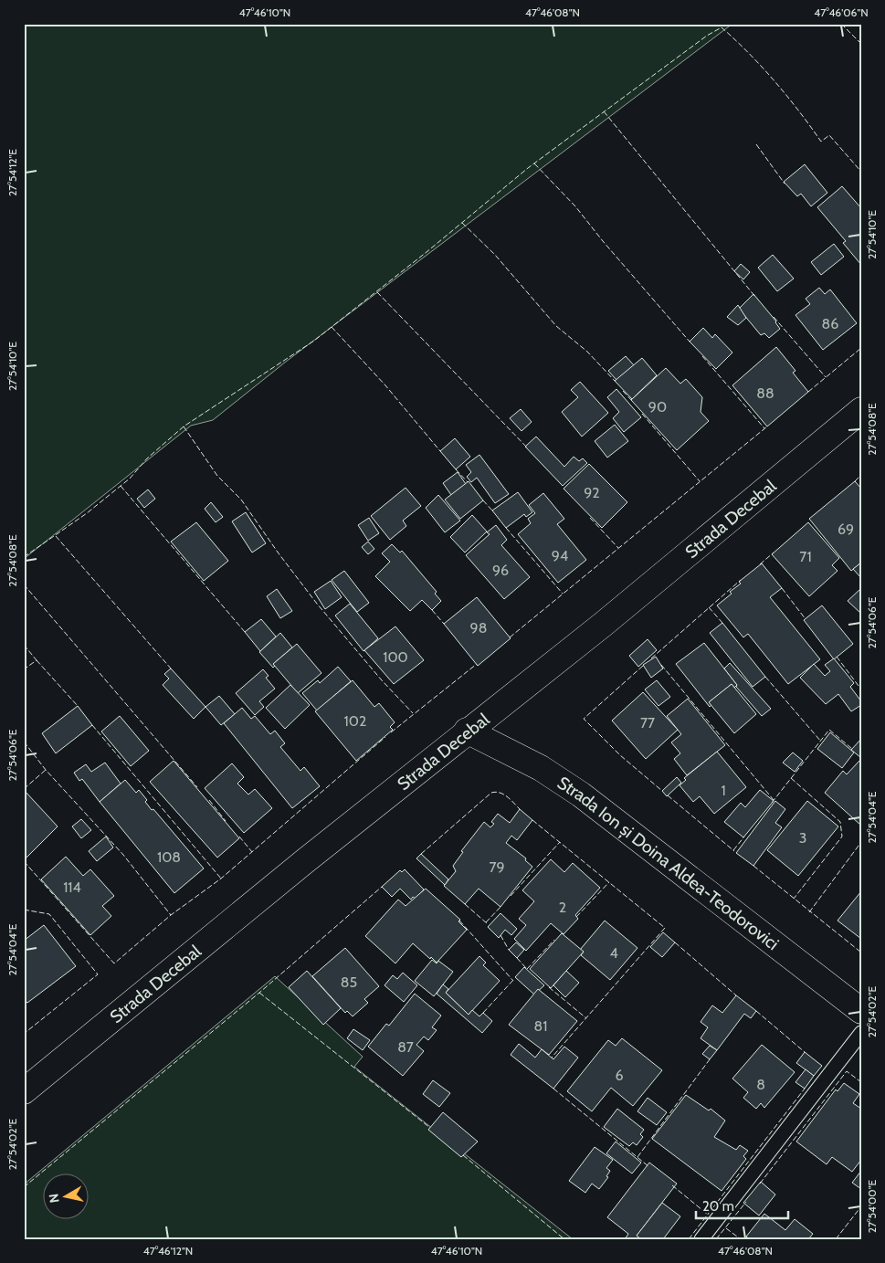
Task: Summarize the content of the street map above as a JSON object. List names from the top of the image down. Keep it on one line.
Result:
{"streets":{"main road":["Strada Decebal","Strada Ion și Doina Aldea-Teodorovici"]},"crossings":[["Strada Decebal","Strada Ion și Doina Aldea-Teodorovici"]],"house_numbers":["86","88","90","92","69","94","71","96","98","100","102","77","1","3","108","79","114","2","4","85","81","87","6","8"],"scale_bar":"20 m","north":"left","coordinates":["47°46'10\"N","47°46'08\"N","47°46'06\"N","27°54'12\"E","27°54'10\"E","27°54'08\"E","27°54'06\"E","27°54'04\"E","27°54'02\"E","27°54'00\"E","47°46'12\"N"]}
